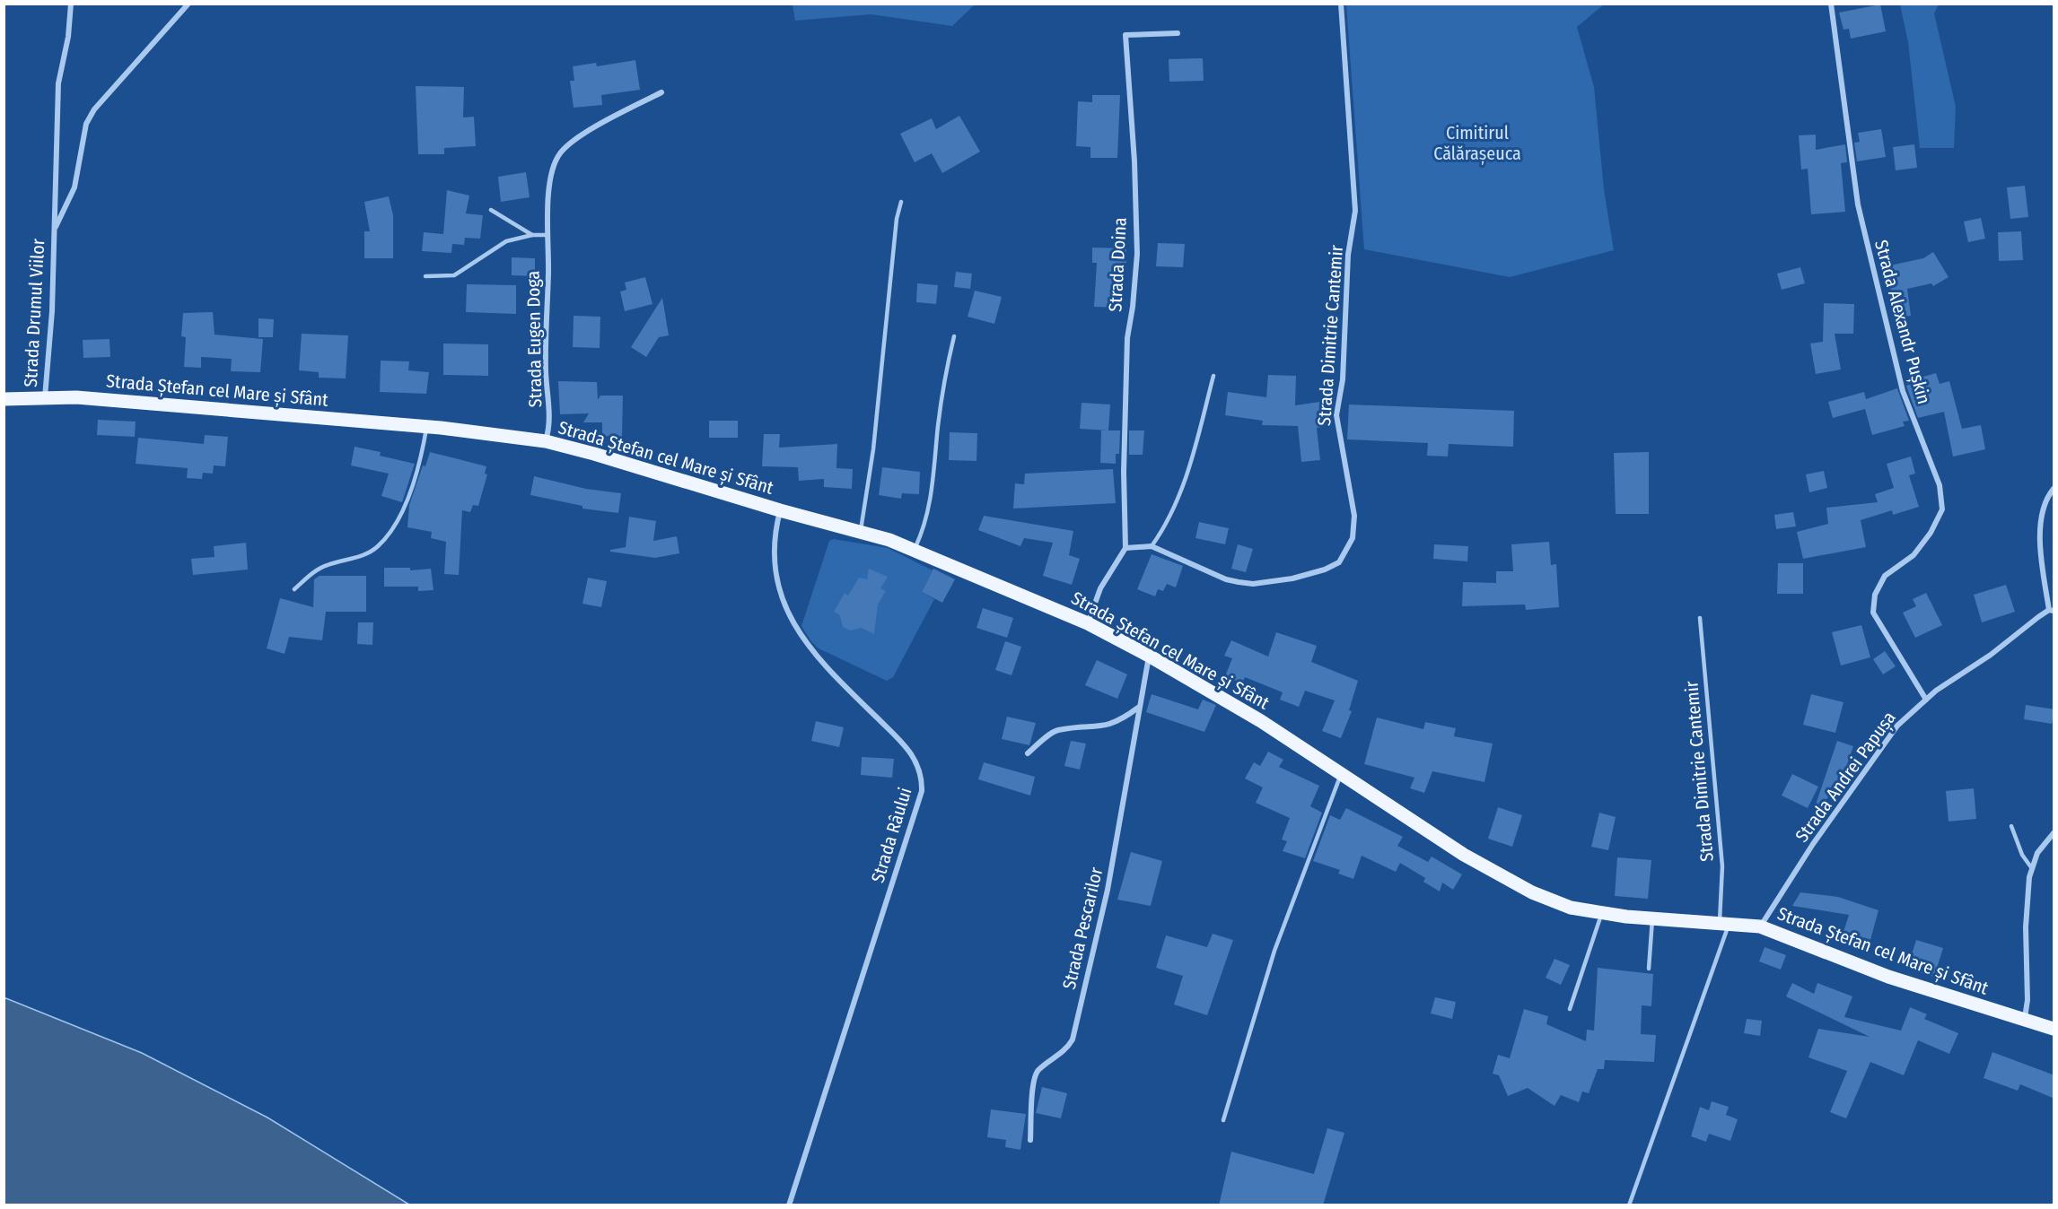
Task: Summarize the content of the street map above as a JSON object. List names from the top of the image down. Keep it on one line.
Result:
{"streets":{"main road":["Strada Ștefan cel Mare și Sfânt"],"street":["Strada Doina","Strada Drumul Viilor","Strada Alexandr Pușkin","Strada Dimitrie Cantemir","Strada Eugen Doga","Strada Andrei Papușa","Strada Râului","Strada Pescarilor"]},"crossings":[["Strada Doina","Strada Dimitrie Cantemir"],["Strada Drumul Viilor","Strada Ștefan cel Mare și Sfânt"],["Strada Alexandr Pușkin","Strada Andrei Papușa"],["Strada Dimitrie Cantemir","Strada Ștefan cel Mare și Sfânt"],["Strada Eugen Doga","Strada Ștefan cel Mare și Sfânt"],["Strada Ștefan cel Mare și Sfânt","Strada Andrei Papușa"],["Strada Ștefan cel Mare și Sfânt","Strada Râului"],["Strada Ștefan cel Mare și Sfânt","Strada Pescarilor"]],"parks":["Cimitirul Călărașeuca"]}
